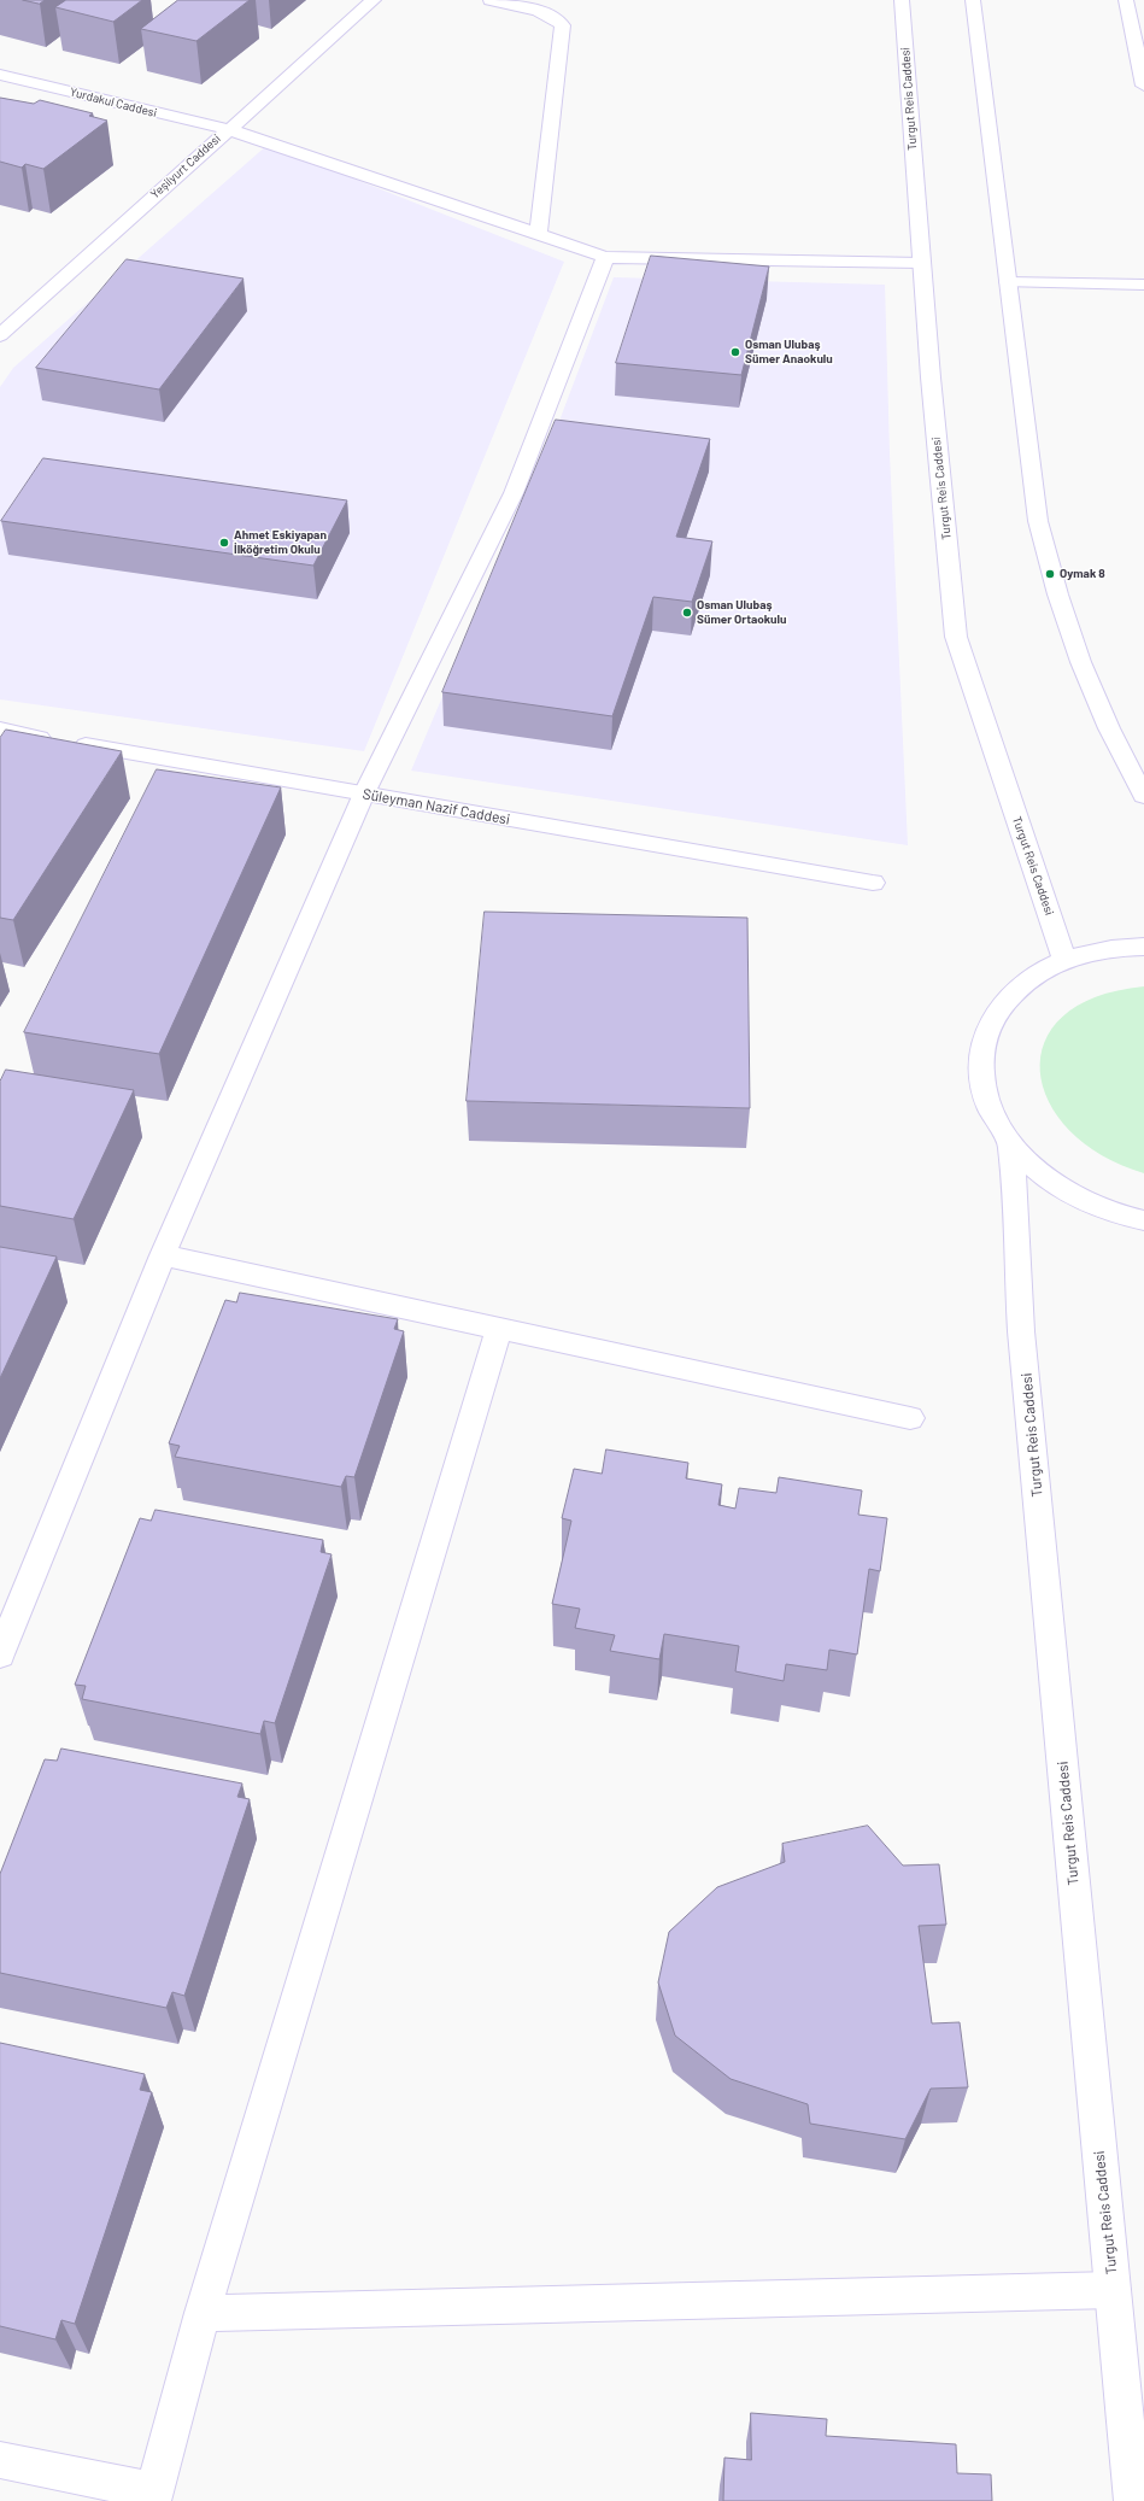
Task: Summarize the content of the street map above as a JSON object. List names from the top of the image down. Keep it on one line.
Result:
{"streets":{"street":["Turgut Reis Caddesi","Yurdakul Caddesi","Yeşilyurt Caddesi","Süleyman Nazif Caddesi"]},"crossings":[["Turgut Reis Caddesi","Yurdakul Caddesi"],["Yurdakul Caddesi","Yeşilyurt Caddesi"]],"places":["Osman Ulubaş Sümer Anaokulu","Ahmet Eskiyapan İlköğretim Okulu","Oymak 8","Osman Ulubaş Sümer Ortaokulu"]}
